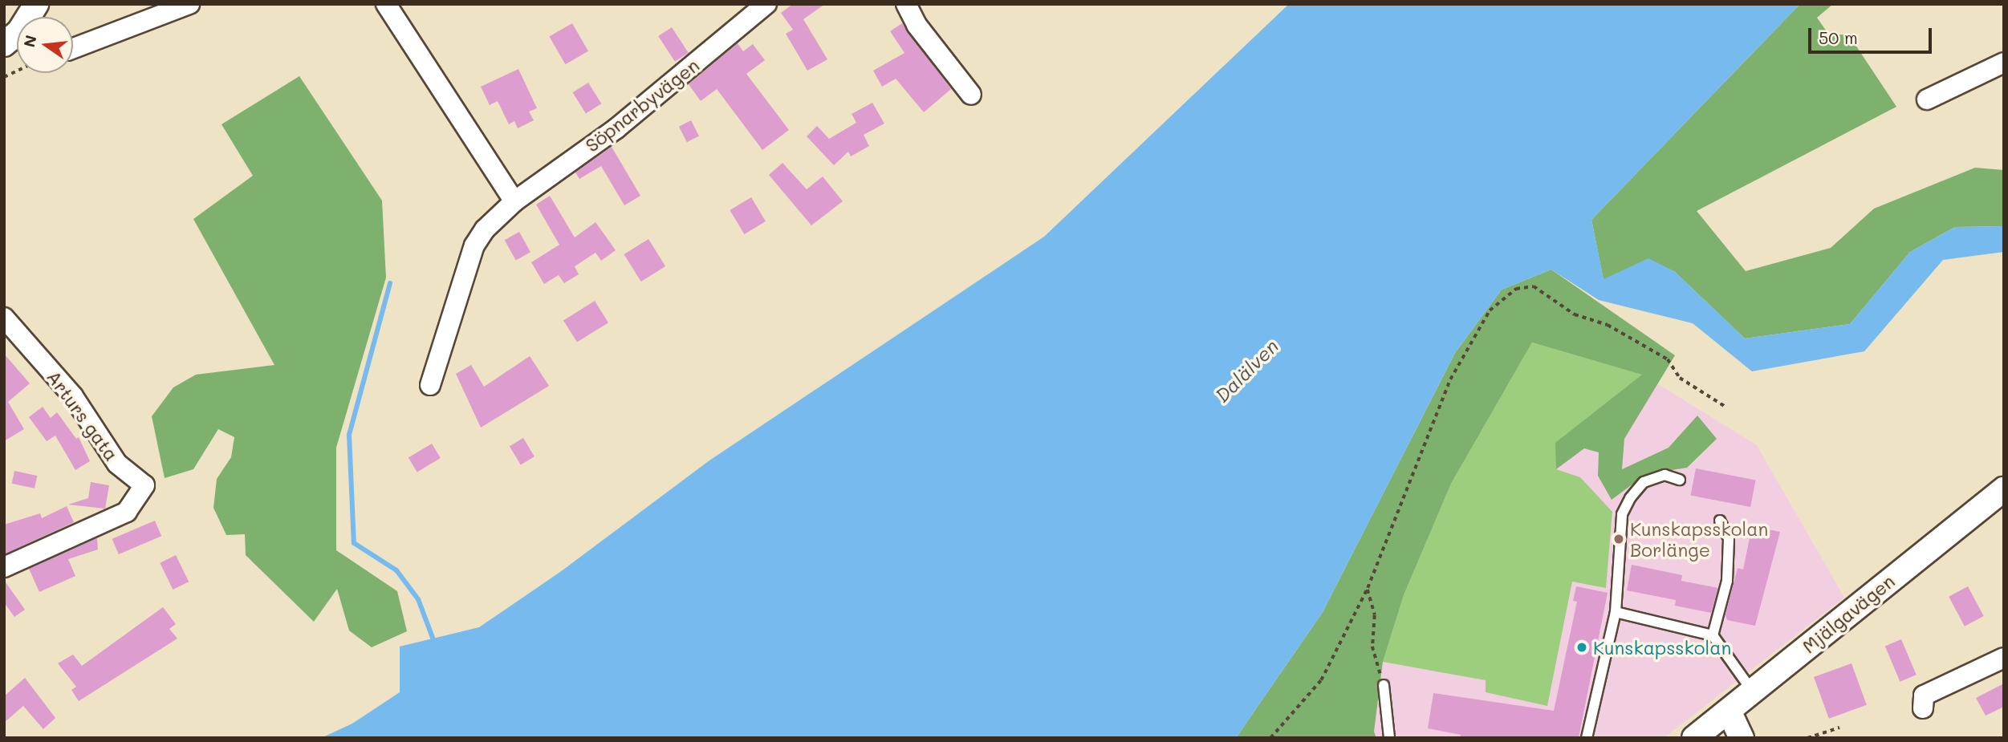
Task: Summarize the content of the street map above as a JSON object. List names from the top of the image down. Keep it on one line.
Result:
{"streets":{"street":["Söpnarbyvägen","Arturs gata","Mjälgavägen"]},"water":["Dalälven"],"places":["Kunskapsskolan Borlänge","Kunskapsskolan"],"scale_bar":"50 m","north":"left"}
